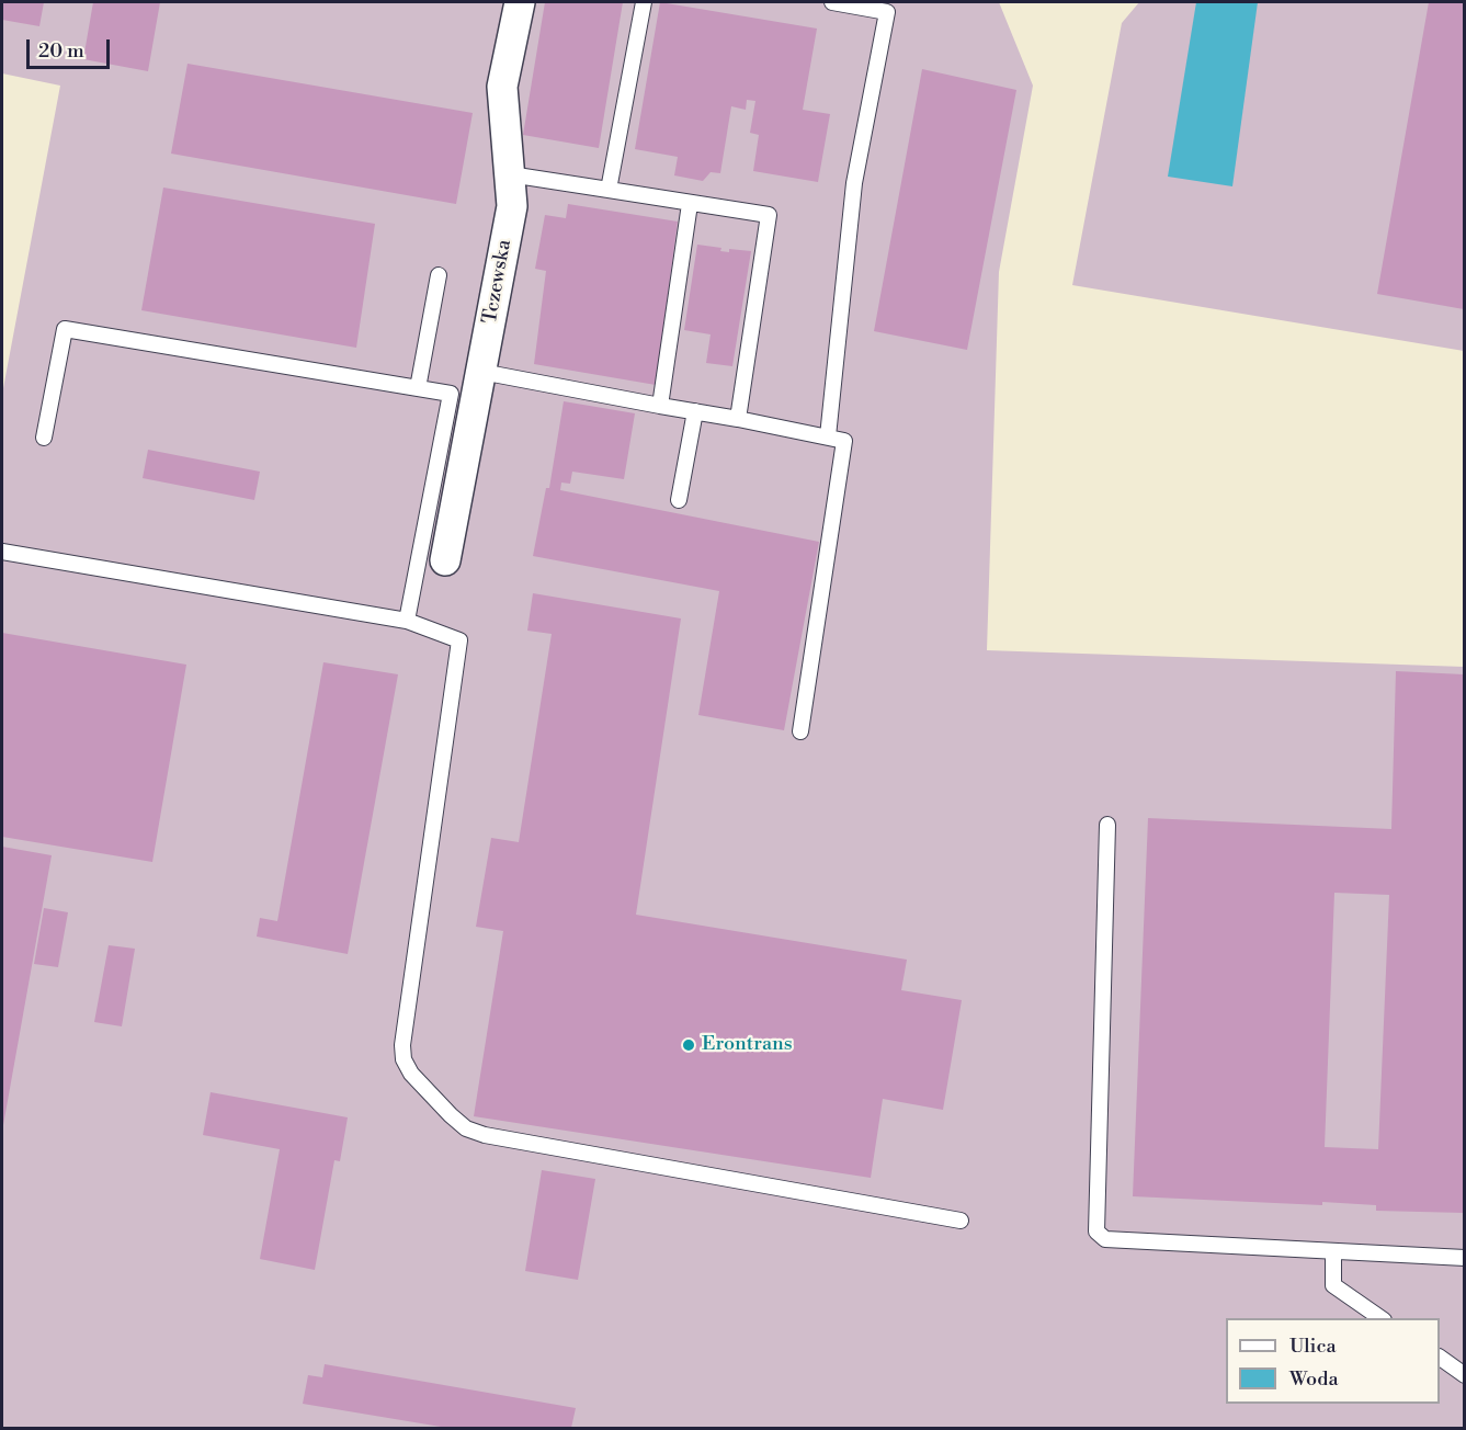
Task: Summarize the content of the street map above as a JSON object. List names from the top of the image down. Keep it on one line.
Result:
{"streets":{"street":["Tczewska"]},"places":["Erontrans"],"legend":["Ulica","Woda"],"scale_bar":"20 m"}
